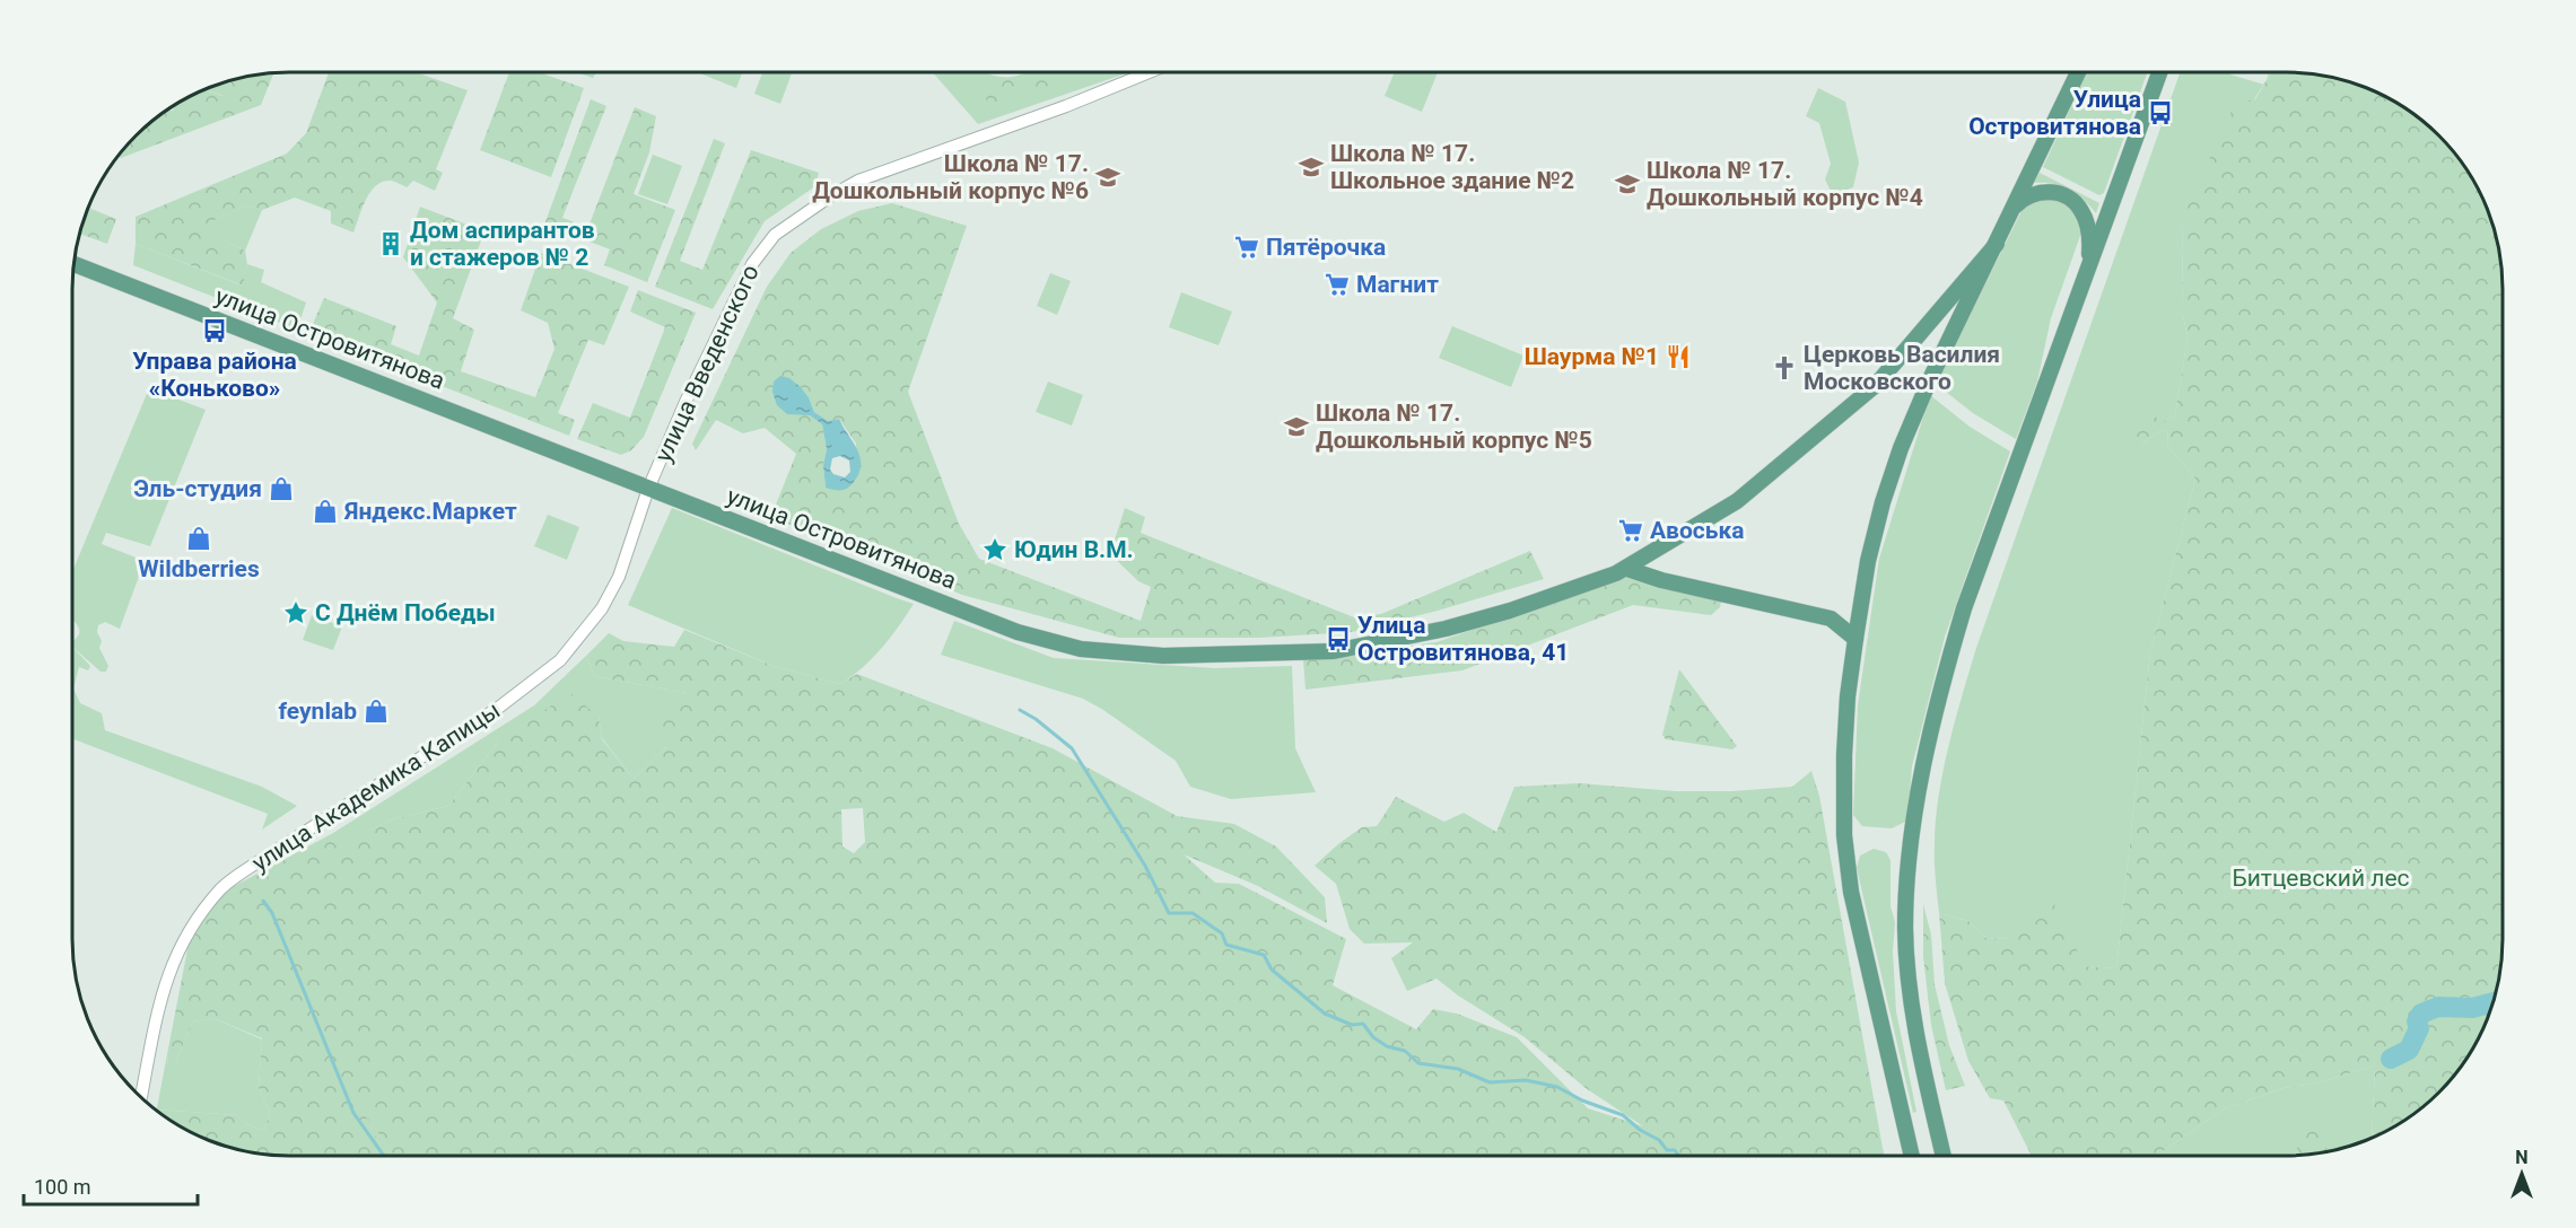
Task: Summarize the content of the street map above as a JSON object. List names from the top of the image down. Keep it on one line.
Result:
{"streets":{"main road":["улица Островитянова"],"street":["улица Введенского","улица Академика Капицы"]},"crossings":[["улица Островитянова","улица Введенского"],["улица Островитянова","улица Академика Капицы"],["улица Введенского","улица Академика Капицы"]],"parks":["Битцевский лес"],"places":{"bus stop":["Улица Островитянова","Управа района «Коньково»","Улица Островитянова, 41"],"school or university":["Школа № 17. Школьное здание №2","Школа № 17. Дошкольный корпус №6","Школа № 17. Дошкольный корпус №4","Школа № 17. Дошкольный корпус №5"],"building":["Дом аспирантов и стажеров № 2"],"supermarket":["Пятёрочка","Магнит","Авоська"],"restaurant":["Шаурма №1"],"church":["Церковь Василия Московского"],"shop":["Эль-студия","Яндекс.Маркет","Wildberries","feynlab"],"place":["Юдин В.М.","С Днём Победы"]},"scale_bar":"100 m","north":"top"}
